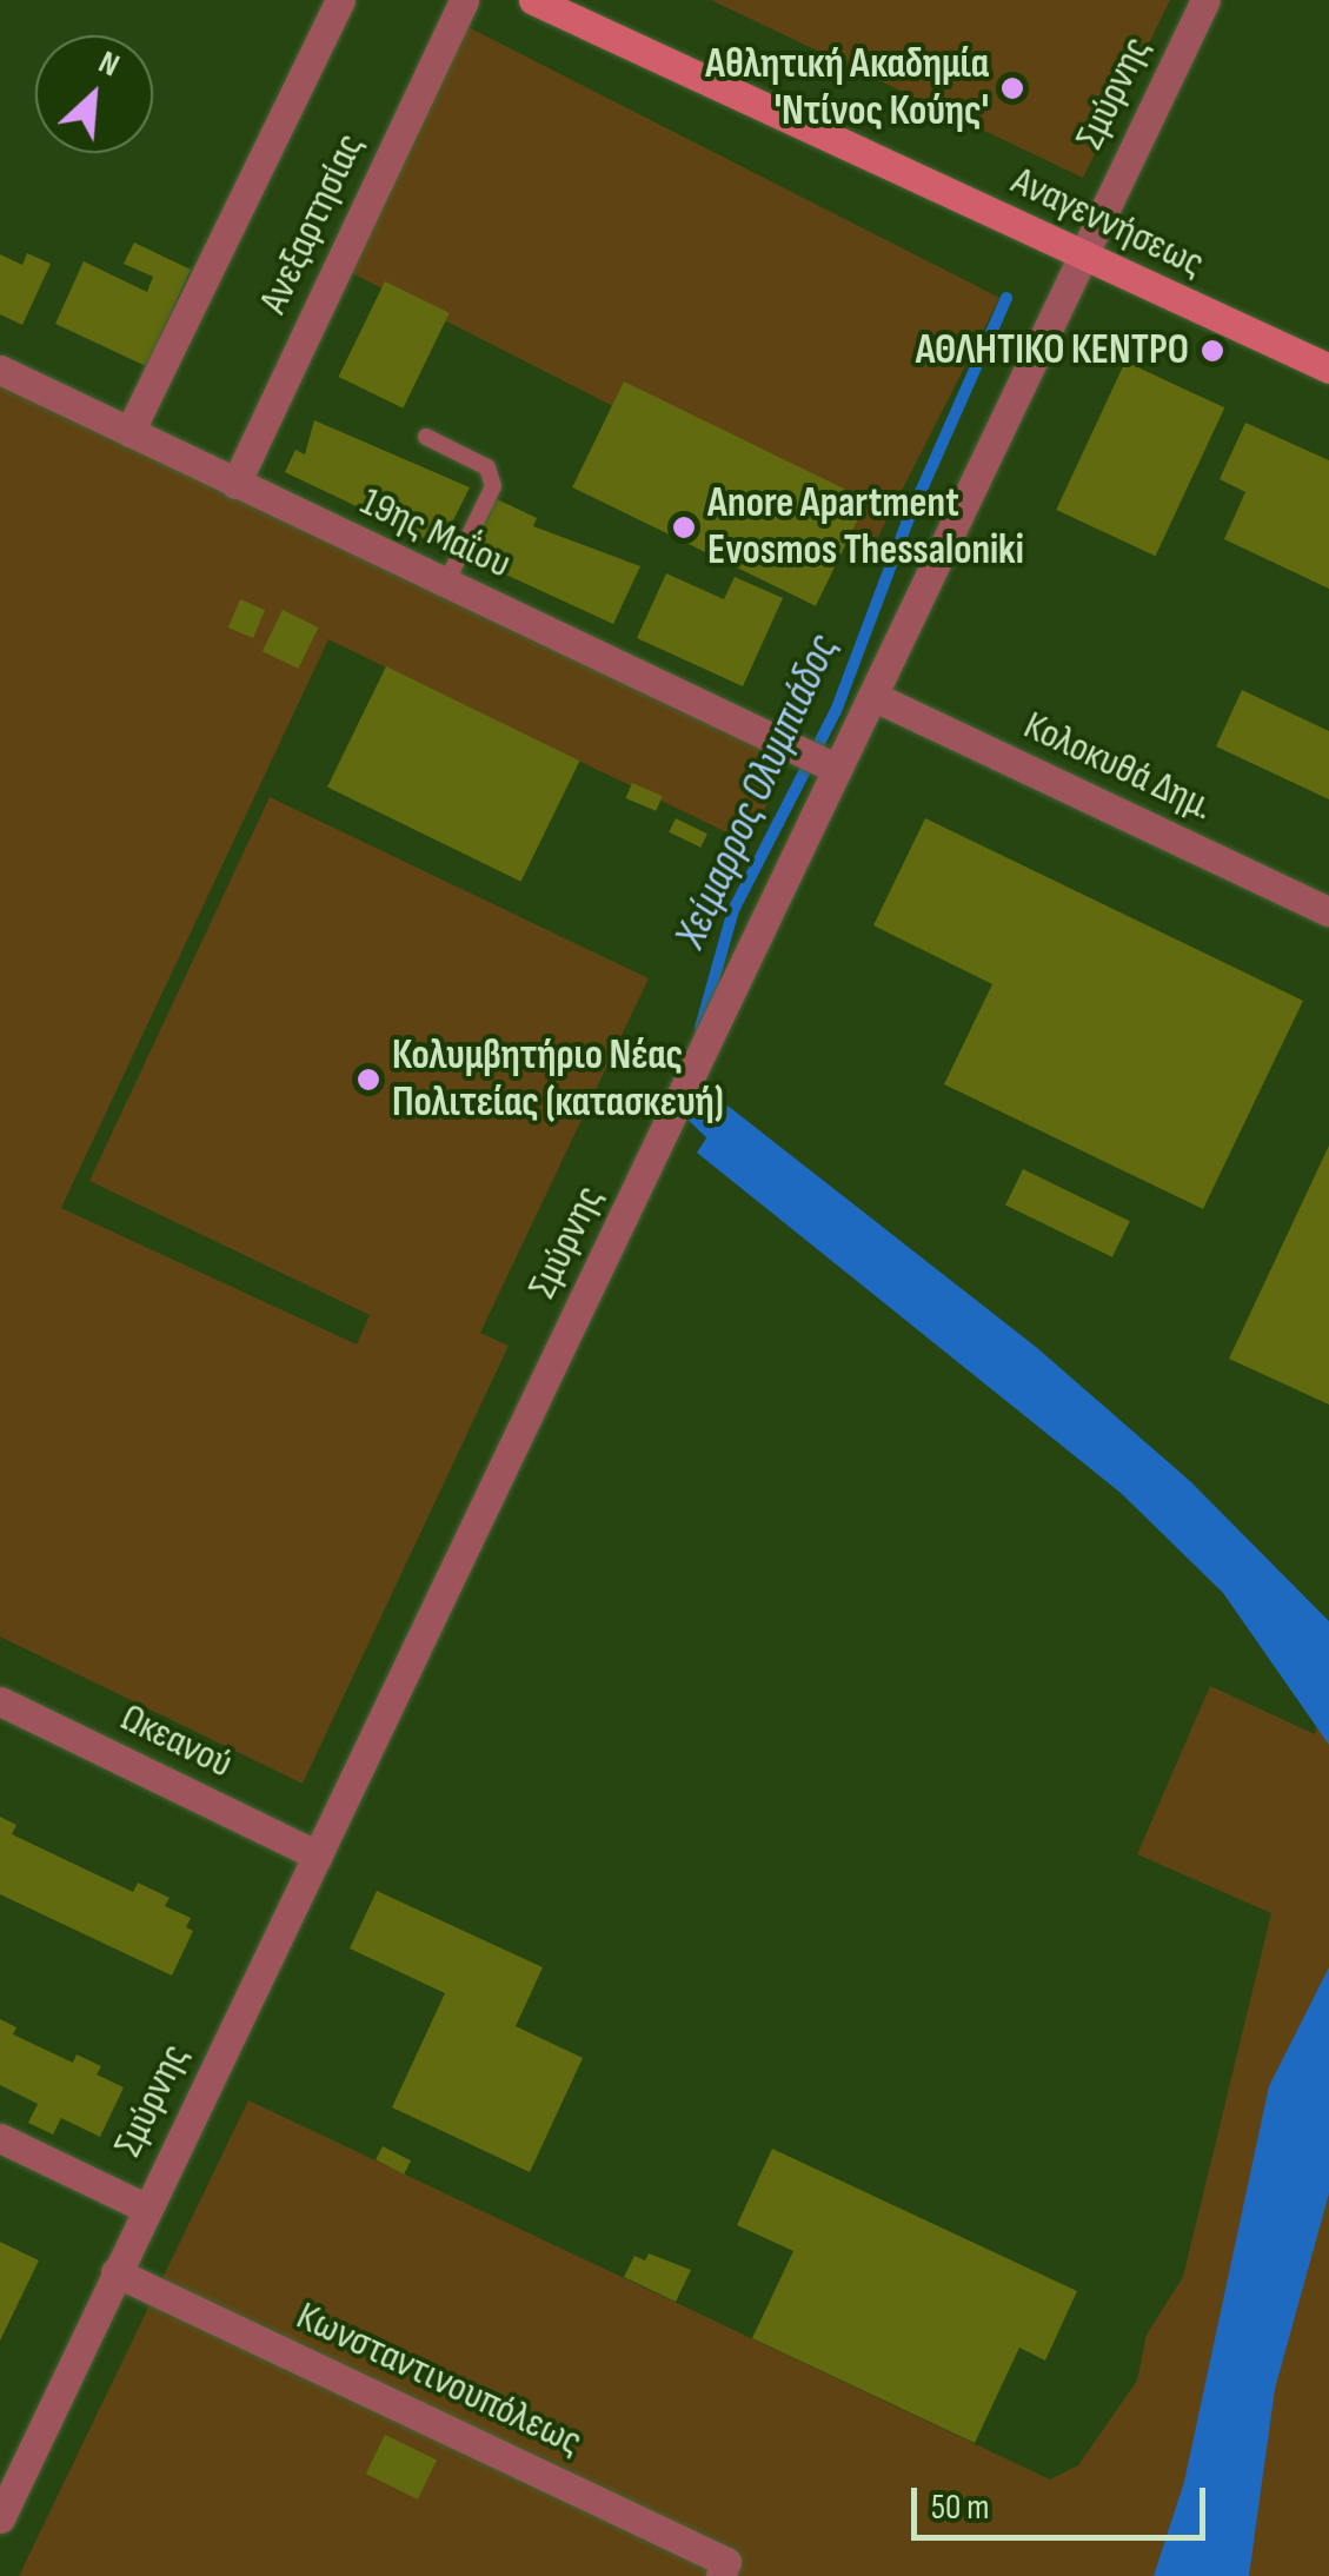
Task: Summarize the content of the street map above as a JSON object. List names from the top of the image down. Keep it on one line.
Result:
{"streets":{"street":["Σμύρνης","Αναγεννήσεως","Ανεξαρτησίας","19ης Μαΐου","Κολοκυθά Δημ.","Ωκεανού","Κωνσταντινουπόλεως"]},"crossings":[["Σμύρνης","Αναγεννήσεως"],["Σμύρνης","19ης Μαΐου"],["Σμύρνης","Κολοκυθά Δημ."],["Σμύρνης","Ωκεανού"],["Σμύρνης","Κωνσταντινουπόλεως"],["Ανεξαρτησίας","19ης Μαΐου"]],"water":["Χείμαρρος Ολυμπιάδος"],"places":["Αθλητική Ακαδημία 'Ντίνος Κούης'","ΑΘΛΗΤΙΚΟ ΚΕΝΤΡΟ","Anore Apartment Evosmos Thessaloniki","Κολυμβητήριο Νέας Πολιτείας (κατασκευή)"],"scale_bar":"50 m","north":"top right"}
